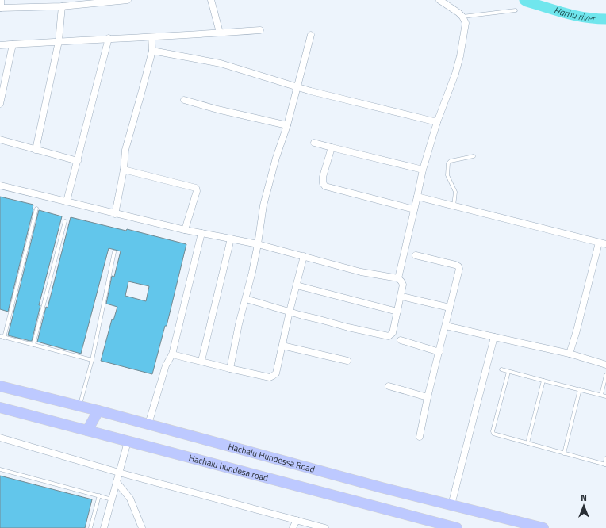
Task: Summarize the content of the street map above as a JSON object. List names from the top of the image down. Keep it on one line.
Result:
{"streets":{"main road":["Hachalu Hundessa Road","Hachalu hundesa road"]},"water":["Harbu river"],"north":"top"}
